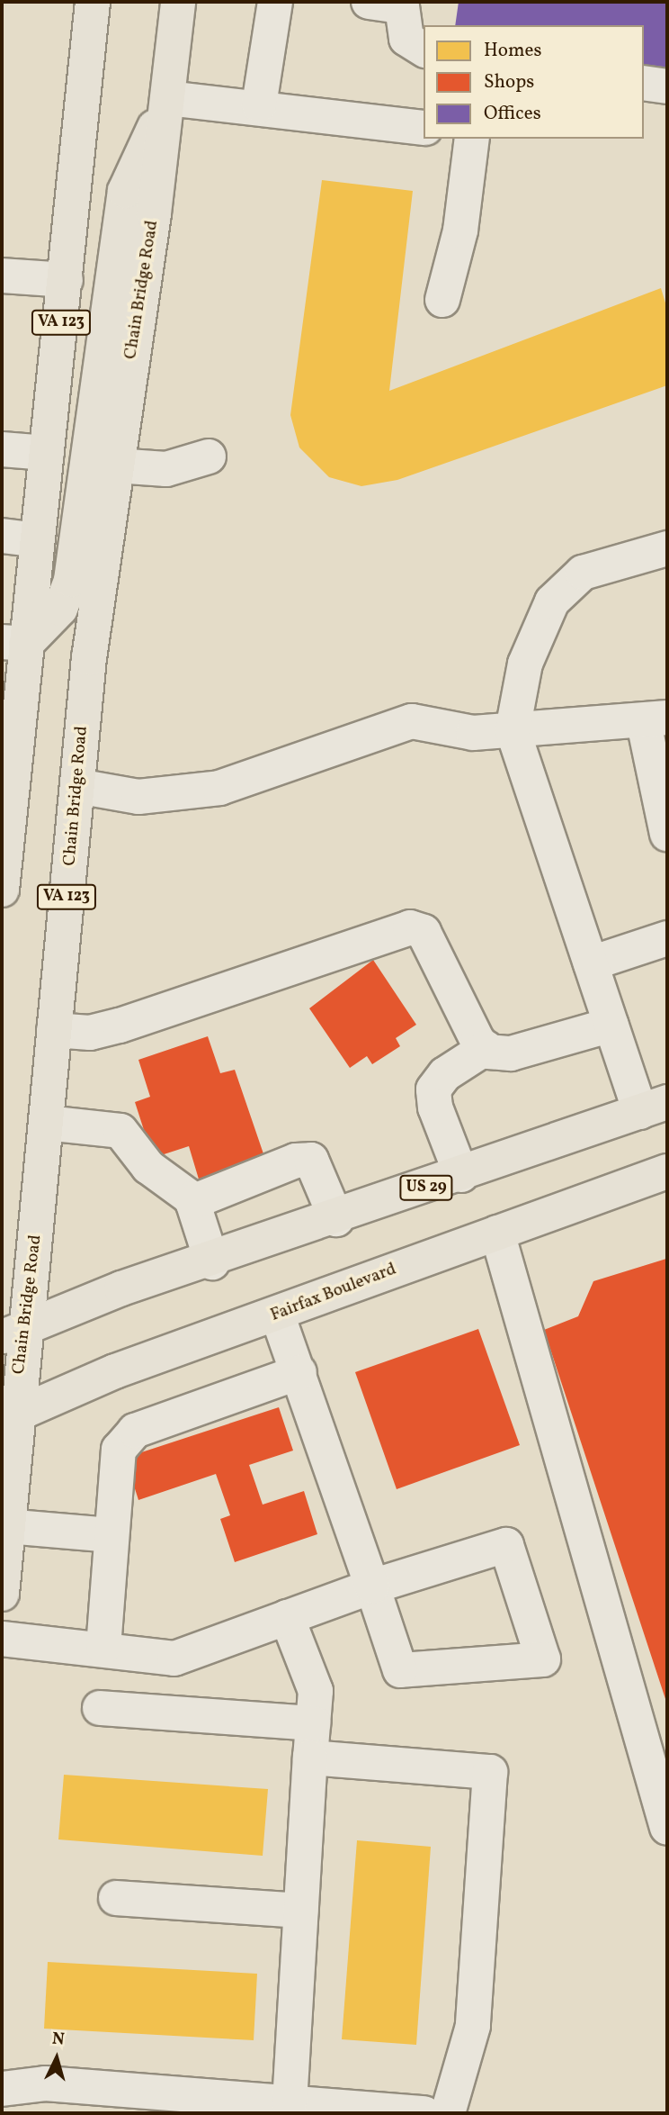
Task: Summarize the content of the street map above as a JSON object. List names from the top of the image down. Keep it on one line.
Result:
{"streets":{"main road":["Chain Bridge Road","VA 123","US 29","Fairfax Boulevard"]},"crossings":[["Chain Bridge Road","US 29"],["Chain Bridge Road","Fairfax Boulevard"]],"legend":["Homes","Shops","Offices"],"north":"top"}
